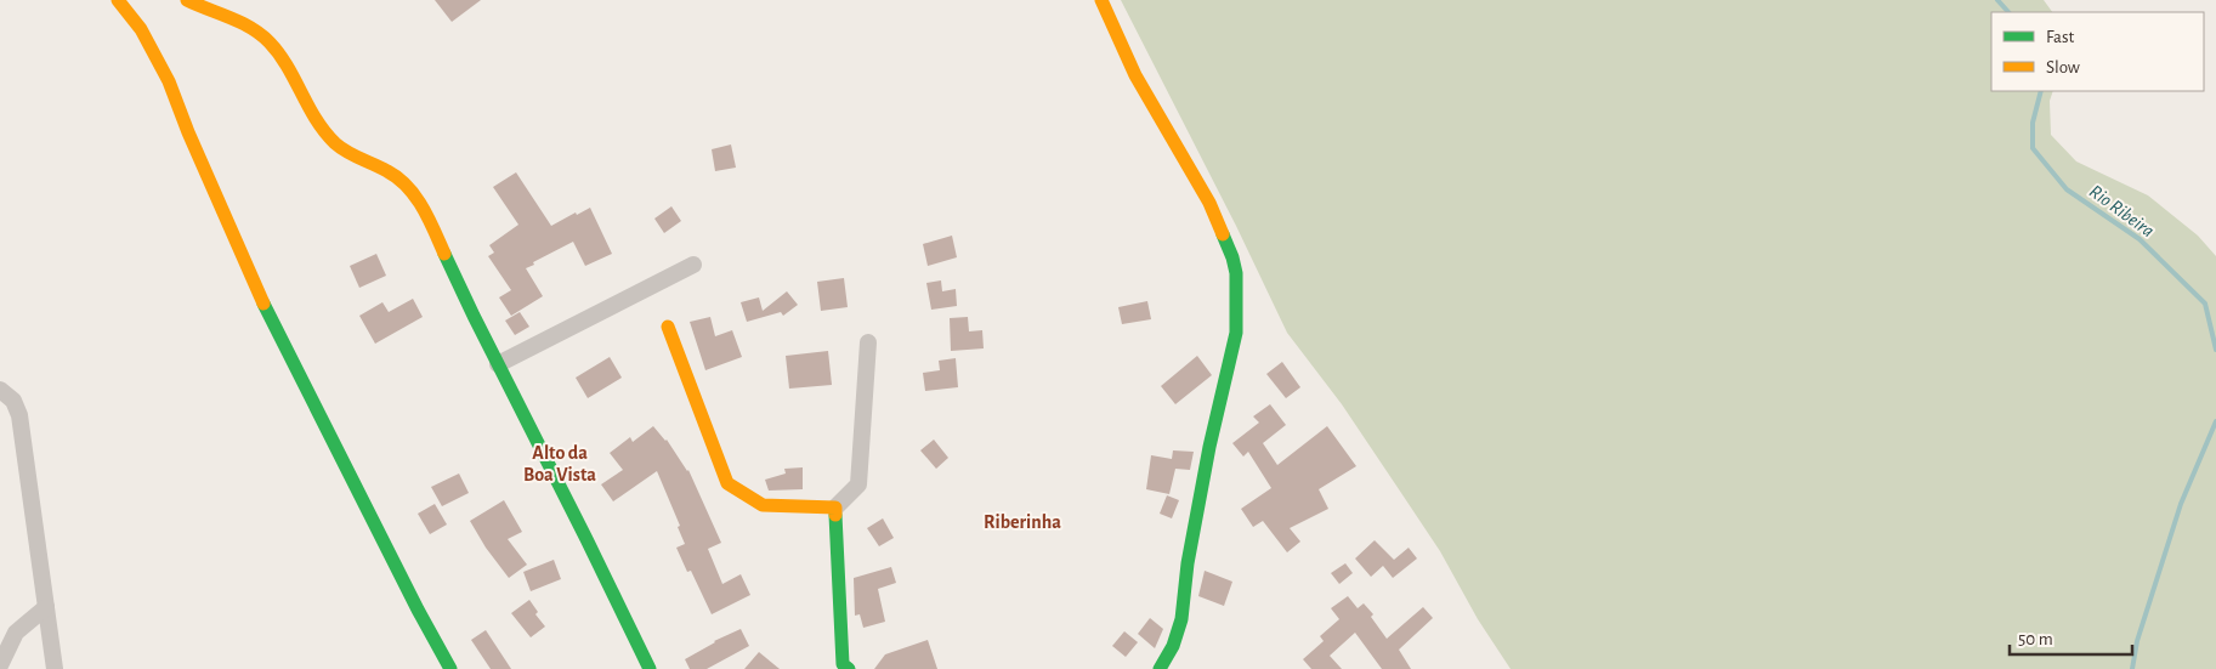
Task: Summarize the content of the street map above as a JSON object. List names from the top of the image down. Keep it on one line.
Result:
{"districts":["Alto da Boa Vista","Riberinha"],"water":["Rio Ribeira"],"legend":["Fast","Slow"],"scale_bar":"50 m"}
